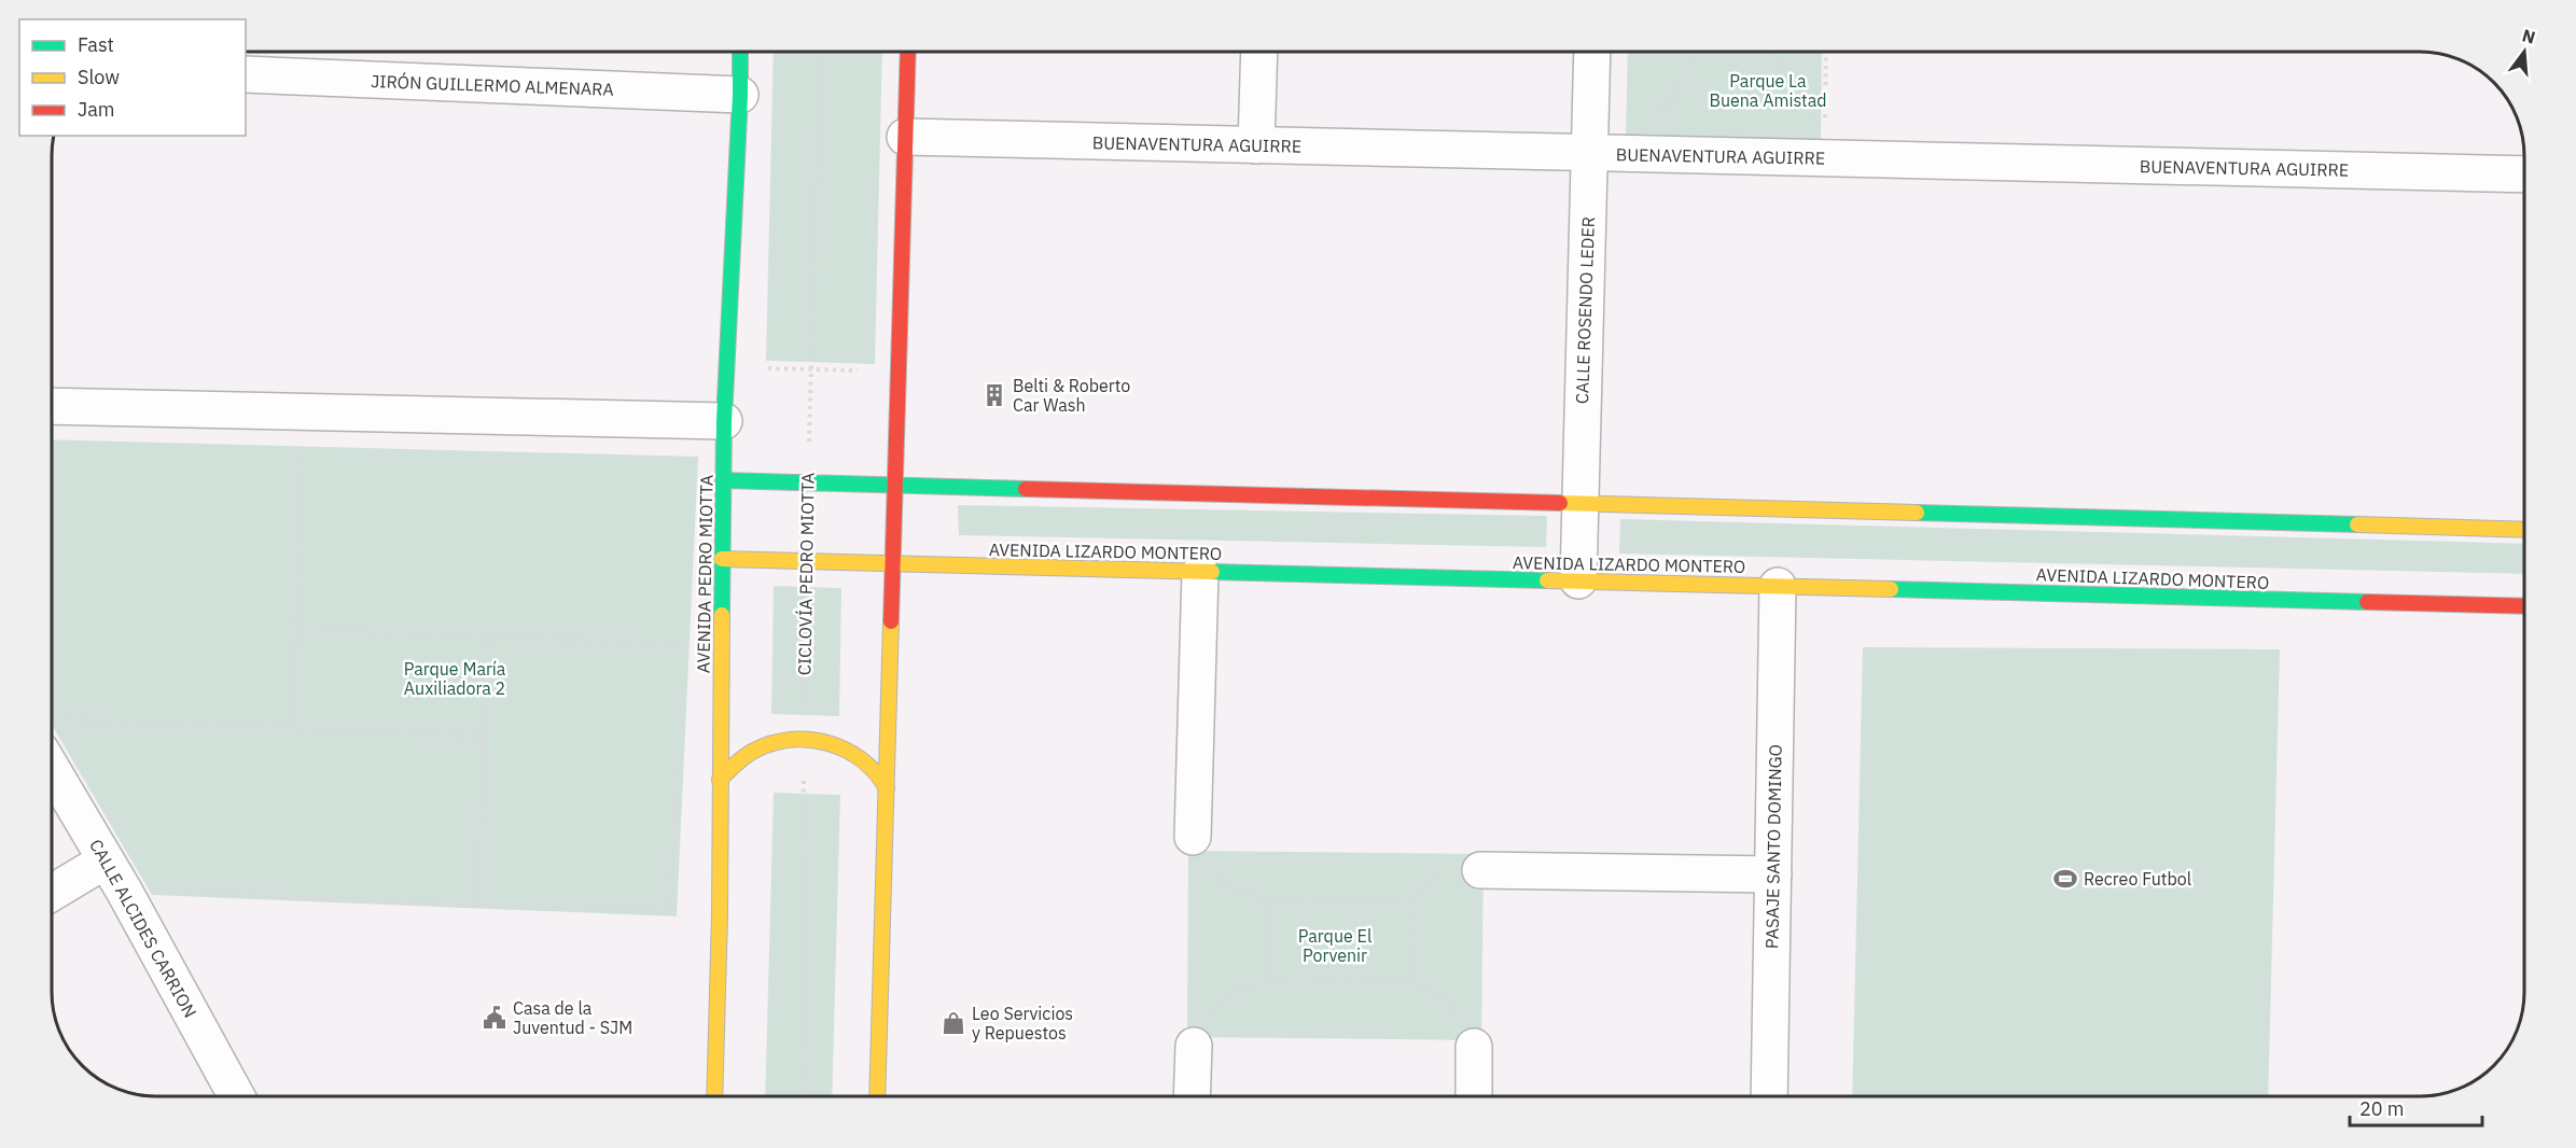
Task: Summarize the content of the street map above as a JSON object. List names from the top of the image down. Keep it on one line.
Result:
{"streets":{"street":["JIRÓN GUILLERMO ALMENARA","BUENAVENTURA AGUIRRE","CALLE ROSENDO LEDER","AVENIDA LIZARDO MONTERO","AVENIDA PEDRO MIOTTA","PASAJE SANTO DOMINGO","CALLE ALCIDES CARRION"],"path":["CICLOVÍA PEDRO MIOTTA"]},"crossings":[["JIRÓN GUILLERMO ALMENARA","AVENIDA PEDRO MIOTTA"],["BUENAVENTURA AGUIRRE","CALLE ROSENDO LEDER"],["CALLE ROSENDO LEDER","AVENIDA LIZARDO MONTERO"],["AVENIDA LIZARDO MONTERO","AVENIDA PEDRO MIOTTA"],["AVENIDA LIZARDO MONTERO","CICLOVÍA PEDRO MIOTTA"],["AVENIDA LIZARDO MONTERO","PASAJE SANTO DOMINGO"]],"parks":["Parque La Buena Amistad","Parque María Auxiliadora 2","Parque El Porvenir"],"places":{"building":["Belti & Roberto Car Wash"],"sports":["Recreo Futbol"],"public building":["Casa de la Juventud - SJM"],"shop":["Leo Servicios y Repuestos"]},"legend":["Fast","Slow","Jam"],"scale_bar":"20 m","north":"top"}
